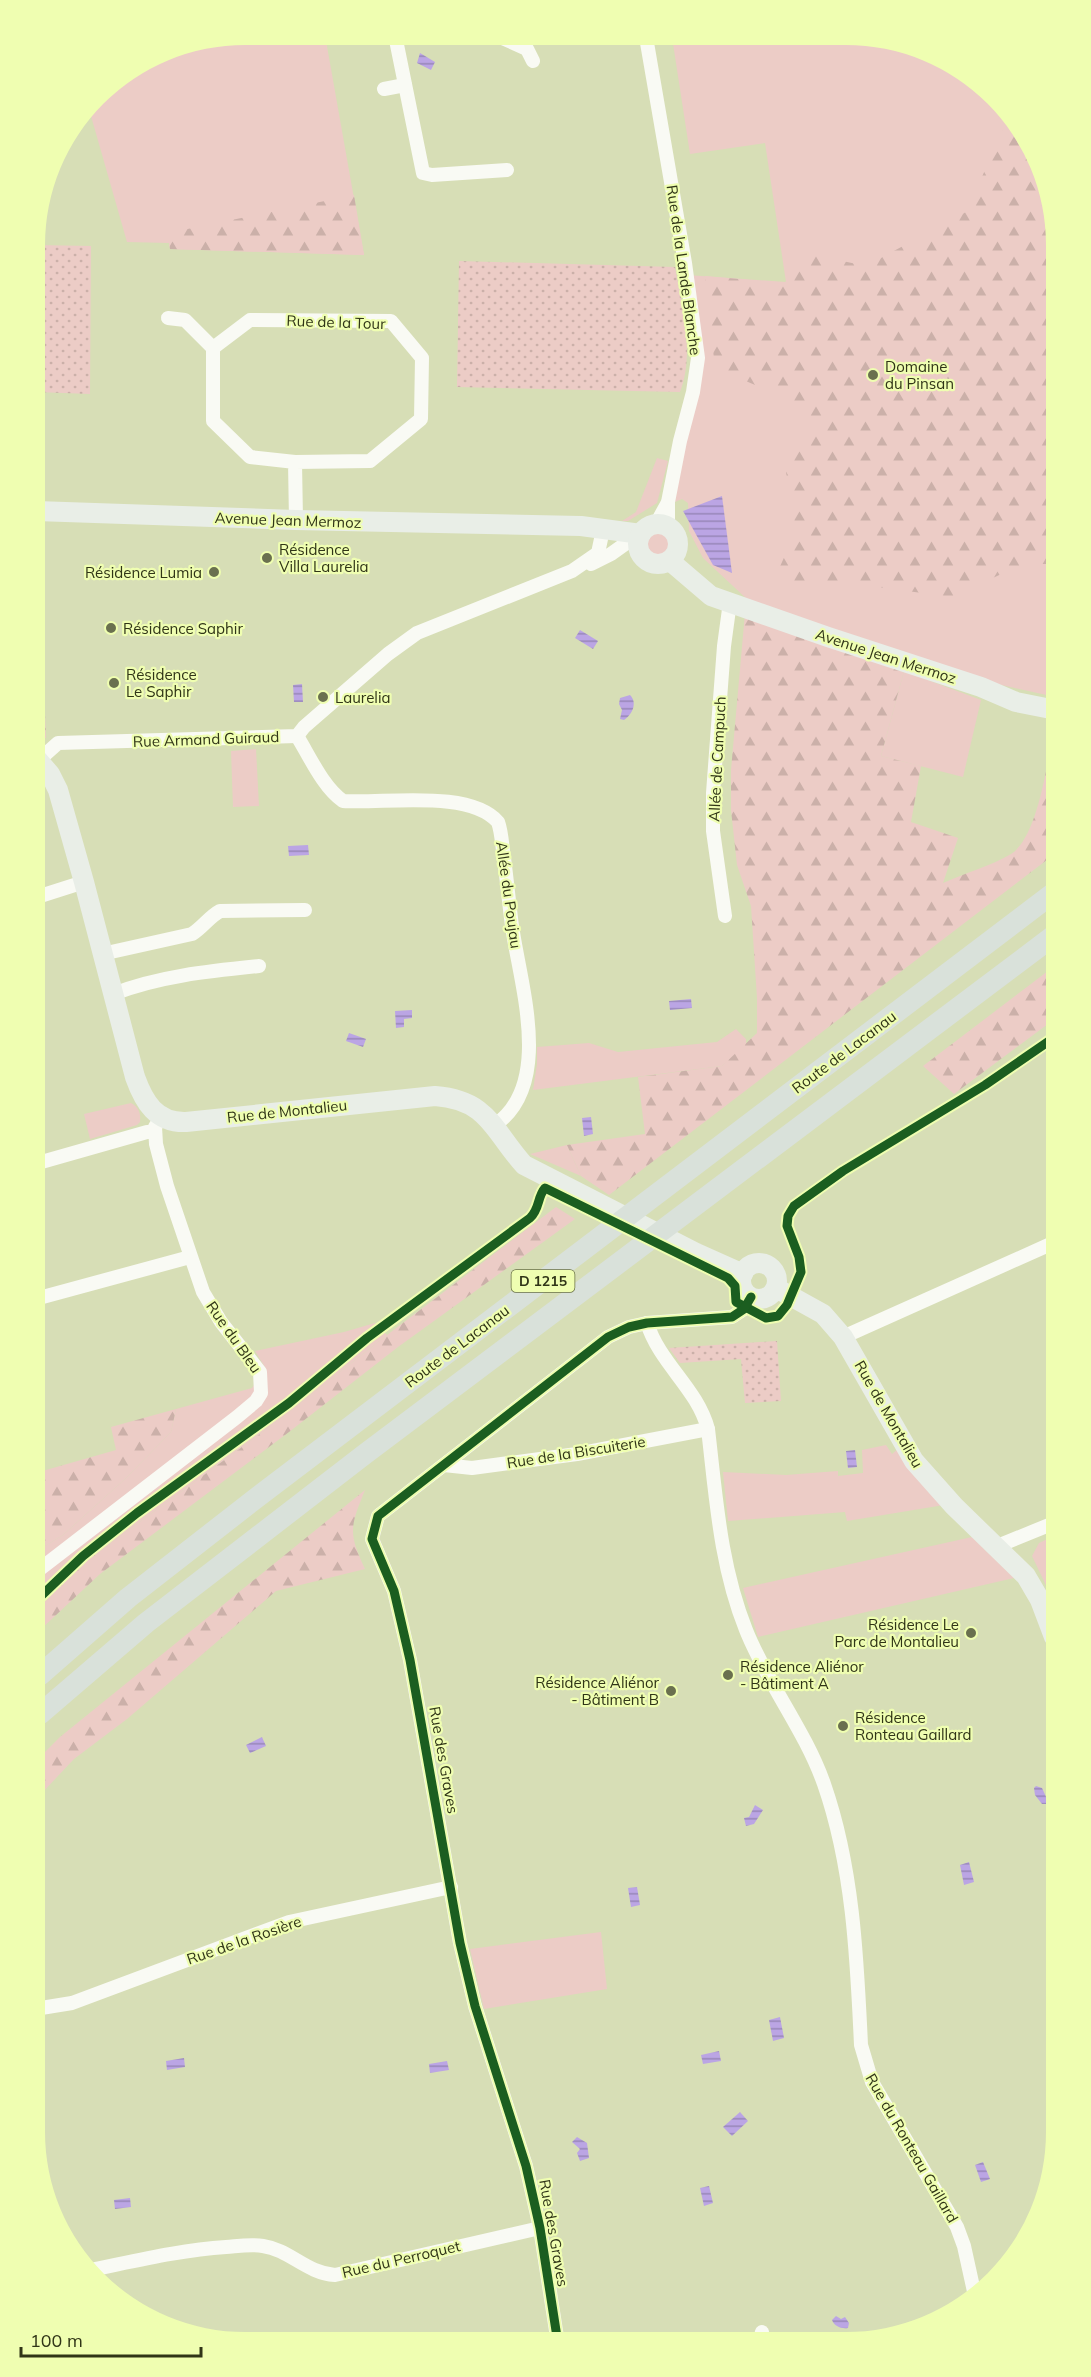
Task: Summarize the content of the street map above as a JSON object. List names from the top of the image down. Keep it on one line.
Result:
{"streets":{"main road":["Route de Lacanau","D 1215"],"street":["Rue de la Lande Blanche","Rue de la Tour","Avenue Jean Mermoz","Rue Armand Guiraud","Allée de Campuch","Allée du Poujau","Rue de Montalieu","Rue du Bleu","Rue de la Biscuiterie","Rue des Graves","Rue de la Rosière","Rue du Ronteau Gaillard","Rue du Perroquet"]},"crossings":[["Rue de la Lande Blanche","Avenue Jean Mermoz"],["Rue de la Lande Blanche","Rue Armand Guiraud"],["Avenue Jean Mermoz","Rue Armand Guiraud"],["Avenue Jean Mermoz","Allée de Campuch"],["Rue Armand Guiraud","Allée du Poujau"],["Allée du Poujau","Rue de Montalieu"],["Rue de Montalieu","Rue du Bleu"],["Rue de la Biscuiterie","Rue des Graves"],["Rue de la Biscuiterie","Rue du Ronteau Gaillard"],["Rue des Graves","Rue de la Rosière"],["Rue des Graves","Rue du Ronteau Gaillard"],["Rue des Graves","Rue du Perroquet"]],"places":["Domaine du Pinsan","Résidence Villa Laurelia","Résidence Lumia","Résidence Saphir","Résidence Le Saphir","Laurelia","Résidence Le Parc de Montalieu","Résidence Aliénor - Bâtiment A","Résidence Aliénor - Bâtiment B","Résidence Ronteau Gaillard"],"scale_bar":"100 m"}
